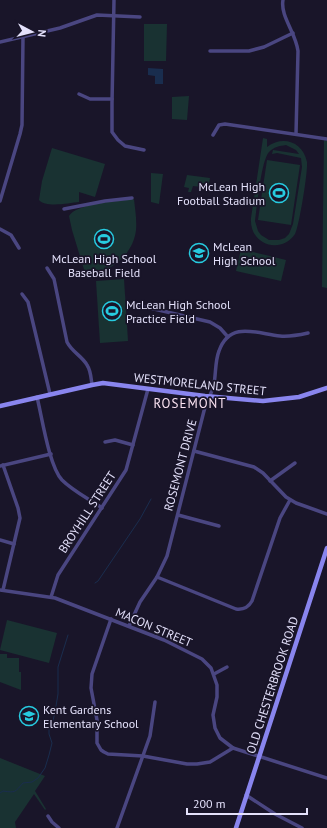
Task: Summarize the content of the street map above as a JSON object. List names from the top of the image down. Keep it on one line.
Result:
{"streets":{"main road":["WESTMORELAND STREET","OLD CHESTERBROOK ROAD"],"street":["ROSEMONT DRIVE","BROYHILL STREET","MACON STREET"]},"crossings":[["WESTMORELAND STREET","ROSEMONT DRIVE"],["WESTMORELAND STREET","BROYHILL STREET"],["ROSEMONT DRIVE","MACON STREET"],["BROYHILL STREET","MACON STREET"]],"districts":["ROSEMONT"],"places":{"sports":["McLean High Football Stadium","McLean High School Baseball Field","McLean High School Practice Field"],"school or university":["McLean High School","Kent Gardens Elementary School"]},"scale_bar":"200 m","north":"right"}
